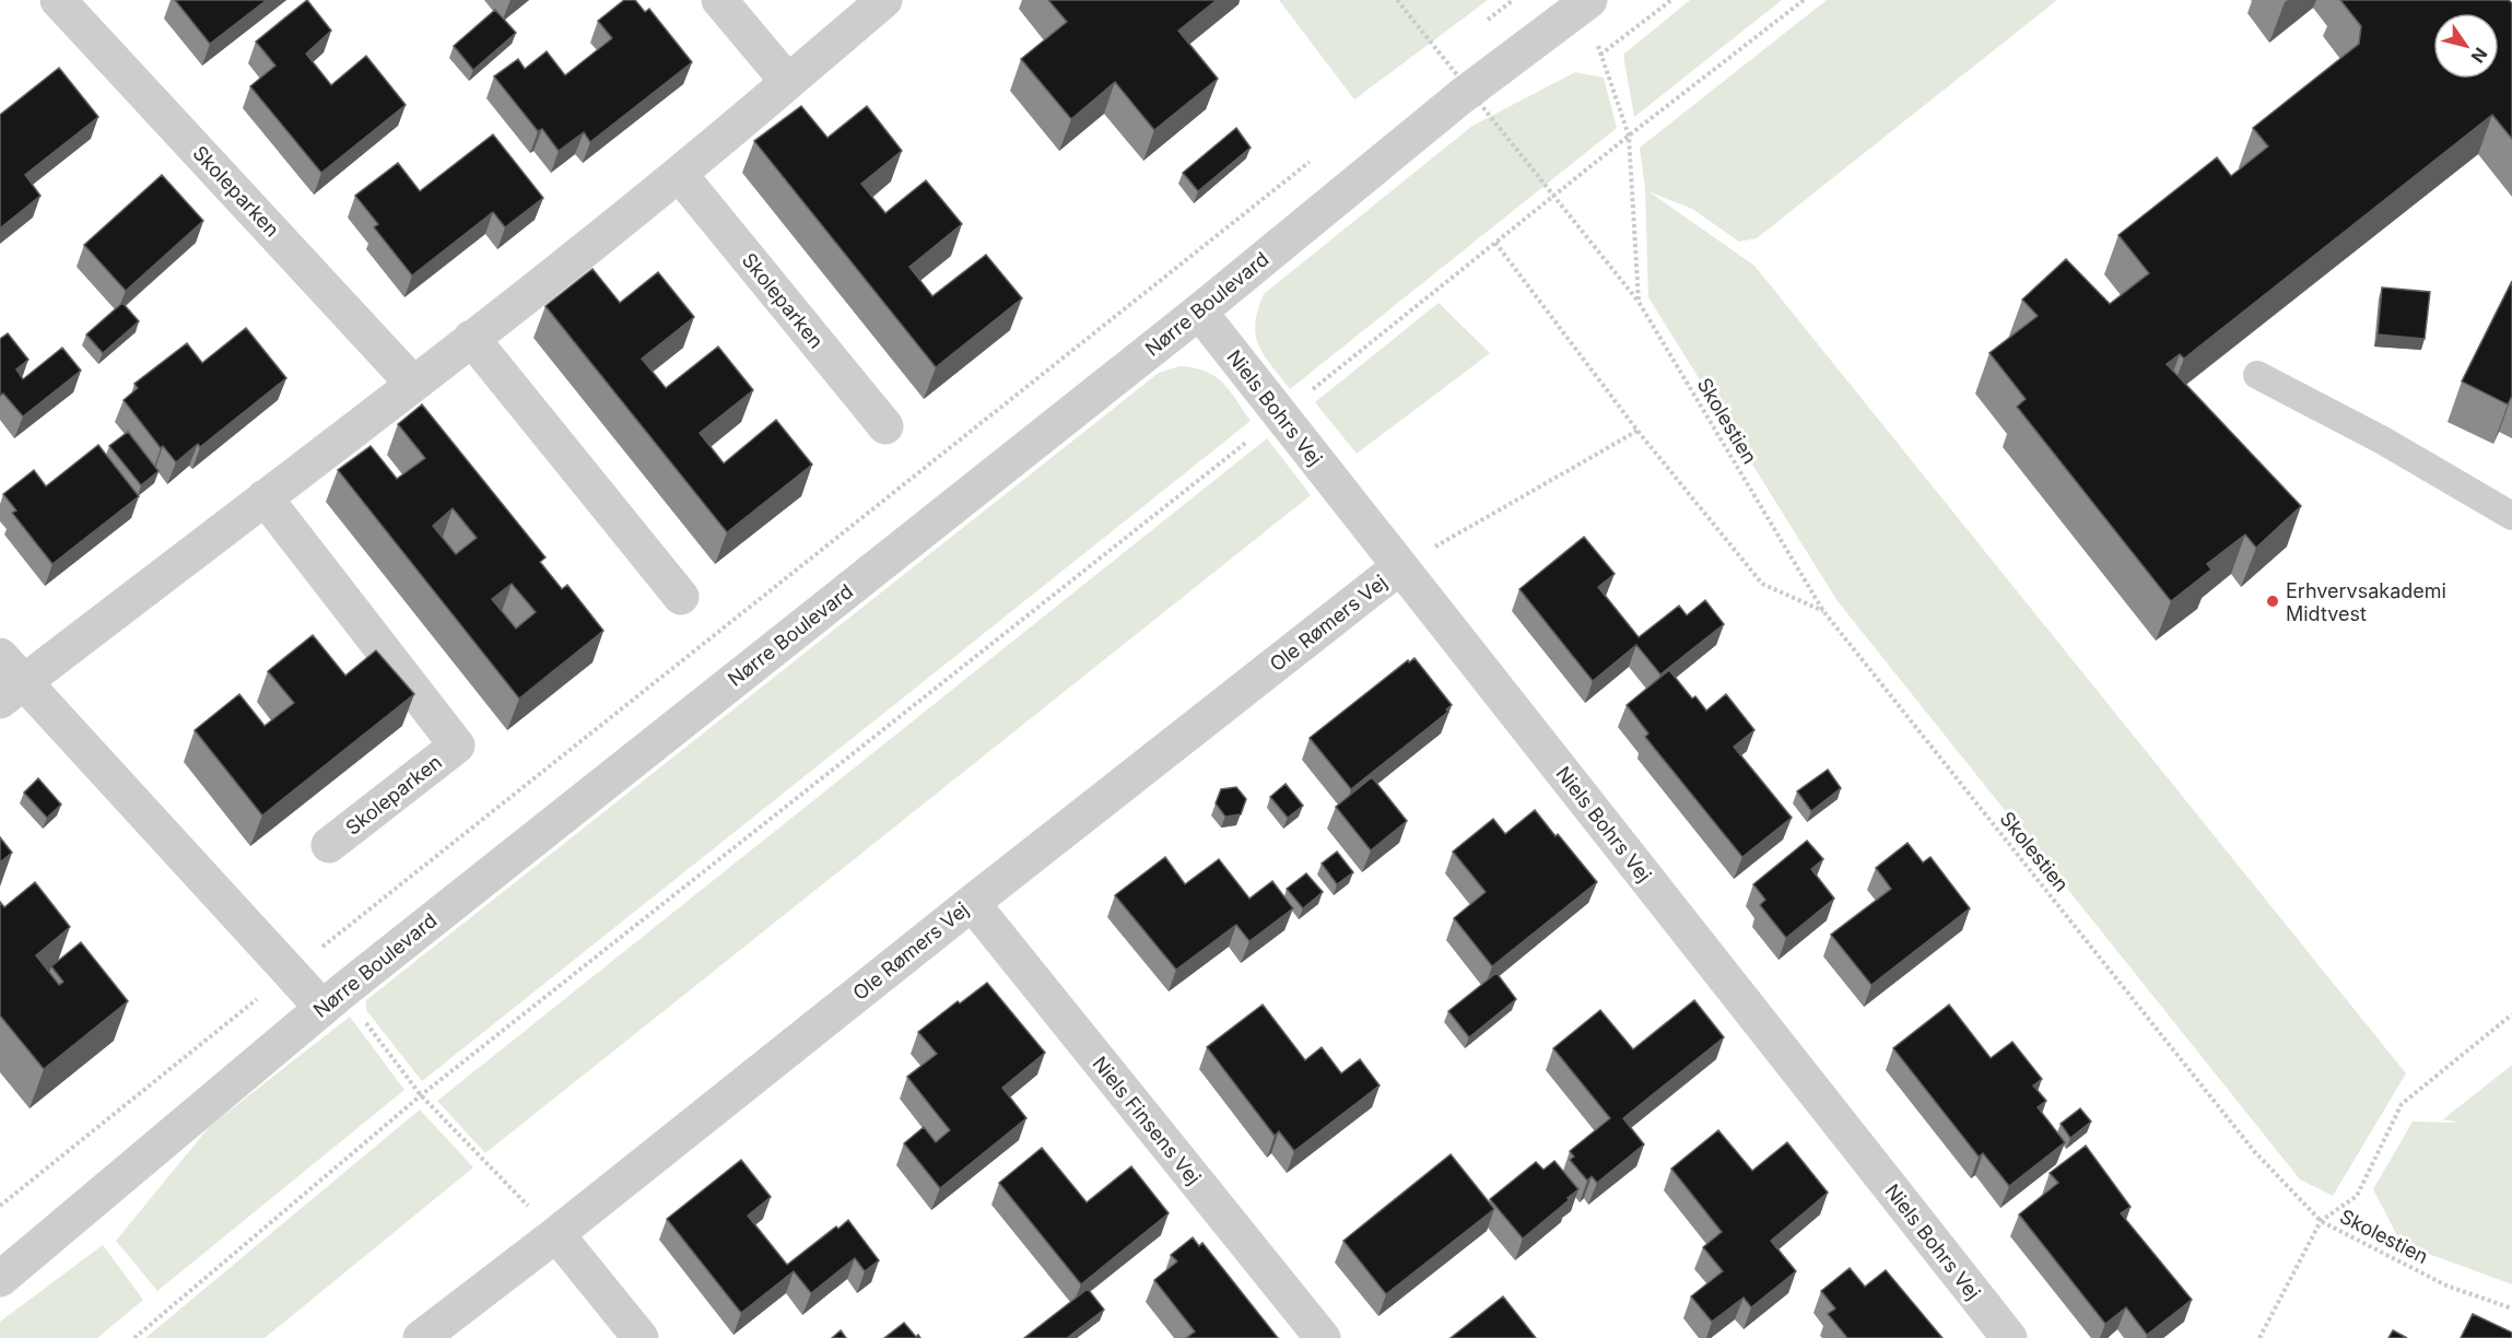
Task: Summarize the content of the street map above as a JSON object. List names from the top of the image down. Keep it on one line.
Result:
{"streets":{"street":["Skoleparken","Nørre Boulevard","Niels Bohrs Vej","Ole Rømers Vej","Niels Finsens Vej"],"path":["Skolestien"]},"crossings":[["Nørre Boulevard","Niels Bohrs Vej"],["Niels Bohrs Vej","Ole Rømers Vej"],["Ole Rømers Vej","Niels Finsens Vej"]],"places":["Erhvervsakademi Midtvest"],"north":"bottom right"}
